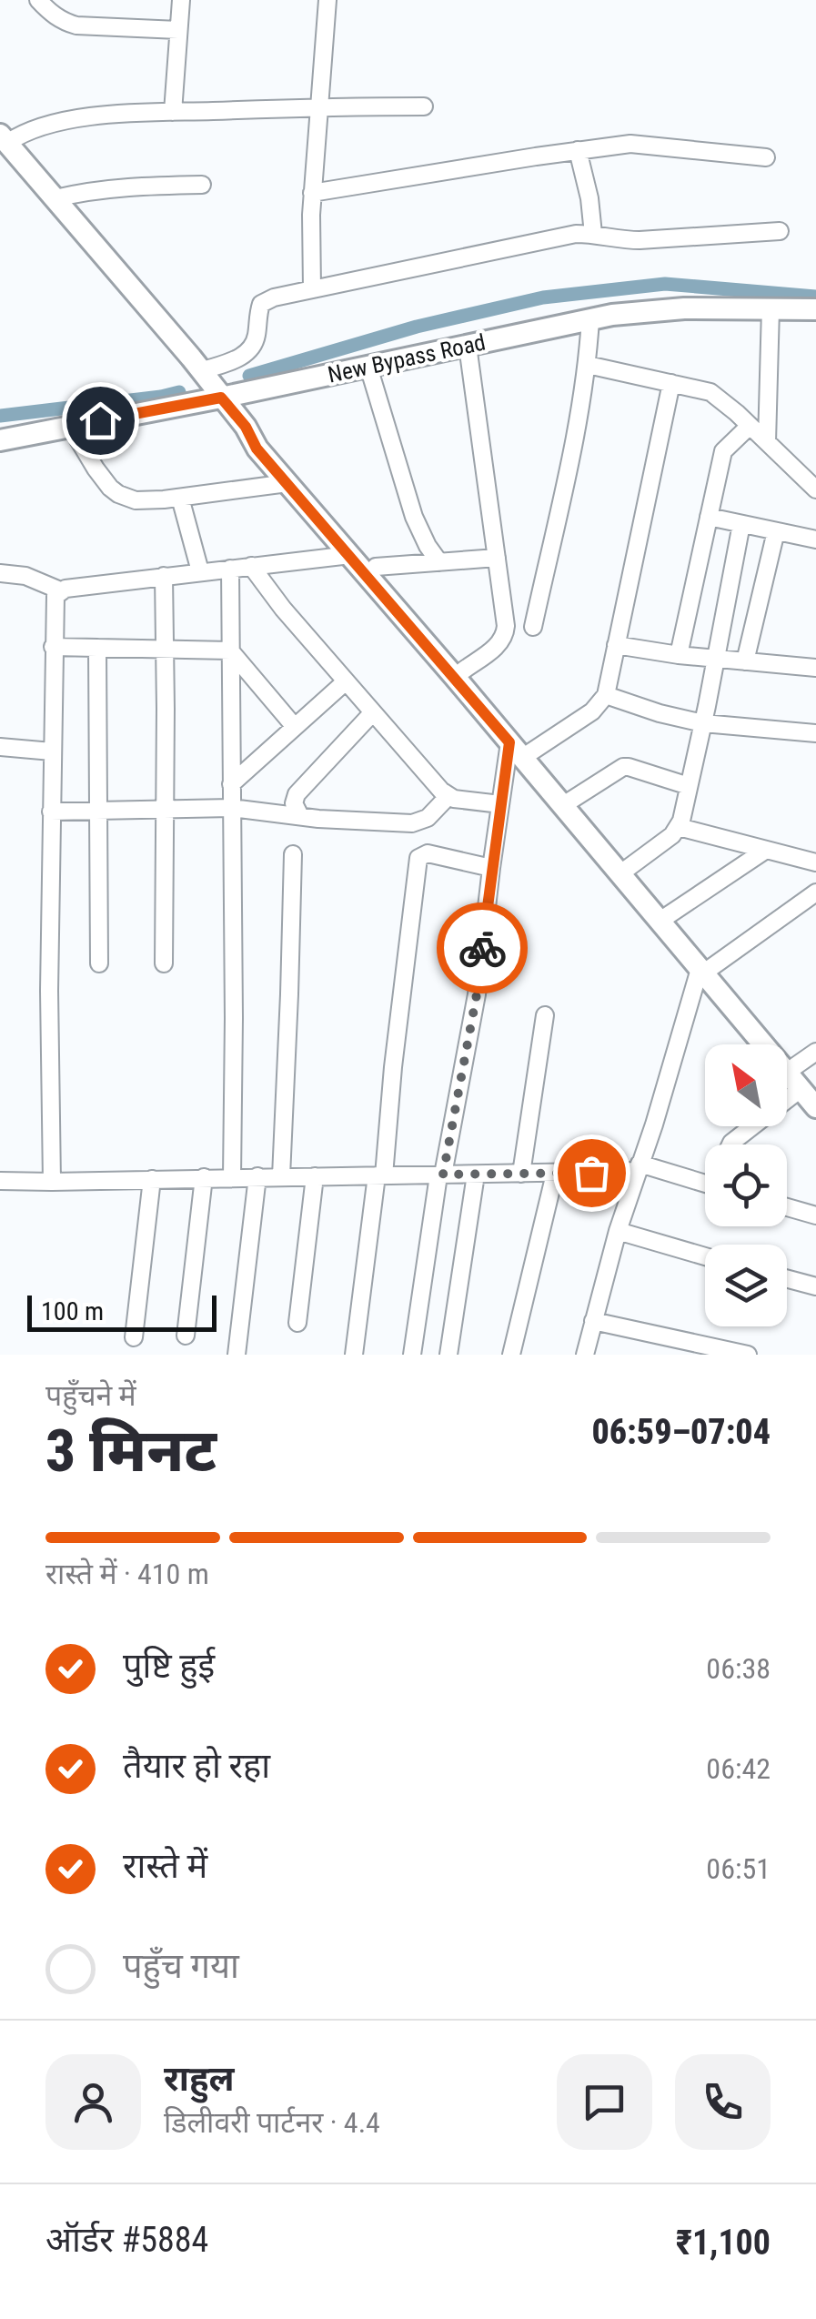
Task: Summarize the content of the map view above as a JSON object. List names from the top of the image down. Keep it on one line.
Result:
{"streets":{"street":["New Bypass Road"]},"scale_bar":"100 m","north":"top left","page":{"scale":"100 m","heading":["3 मिनट","पहुँचने में","06:59–07:04"],"panel":["राहुल","डिलीवरी पार्टनर · 4.4","ऑर्डर #5884","₹1,100"],"bar":"रास्ते में · 410 m","list":[["पुष्टि हुई","06:38"],["तैयार हो रहा","06:42"],["रास्ते में","06:51"],"पहुँच गया"]}}
